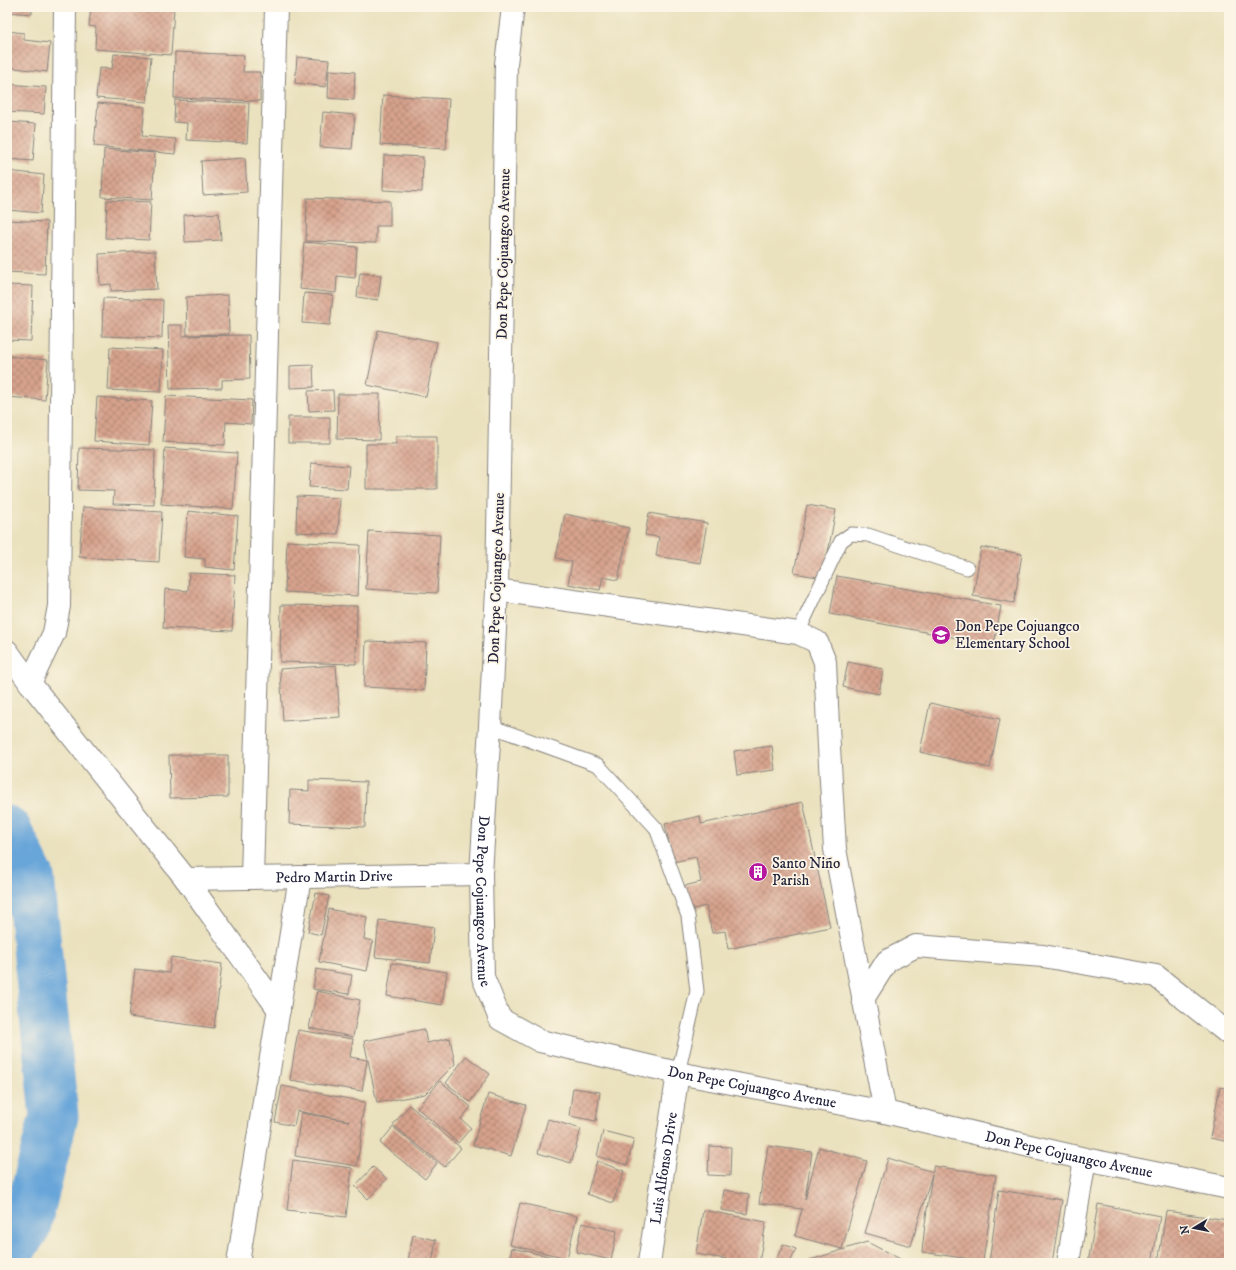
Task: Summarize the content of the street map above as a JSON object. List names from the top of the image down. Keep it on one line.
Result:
{"streets":{"street":["Don Pepe Cojuangco Avenue","Pedro Martin Drive","Luis Alfonso Drive"]},"crossings":[["Don Pepe Cojuangco Avenue","Pedro Martin Drive"],["Don Pepe Cojuangco Avenue","Luis Alfonso Drive"]],"places":{"school or university":["Don Pepe Cojuangco Elementary School"],"building":["Santo Niño Parish"]},"north":"left"}
